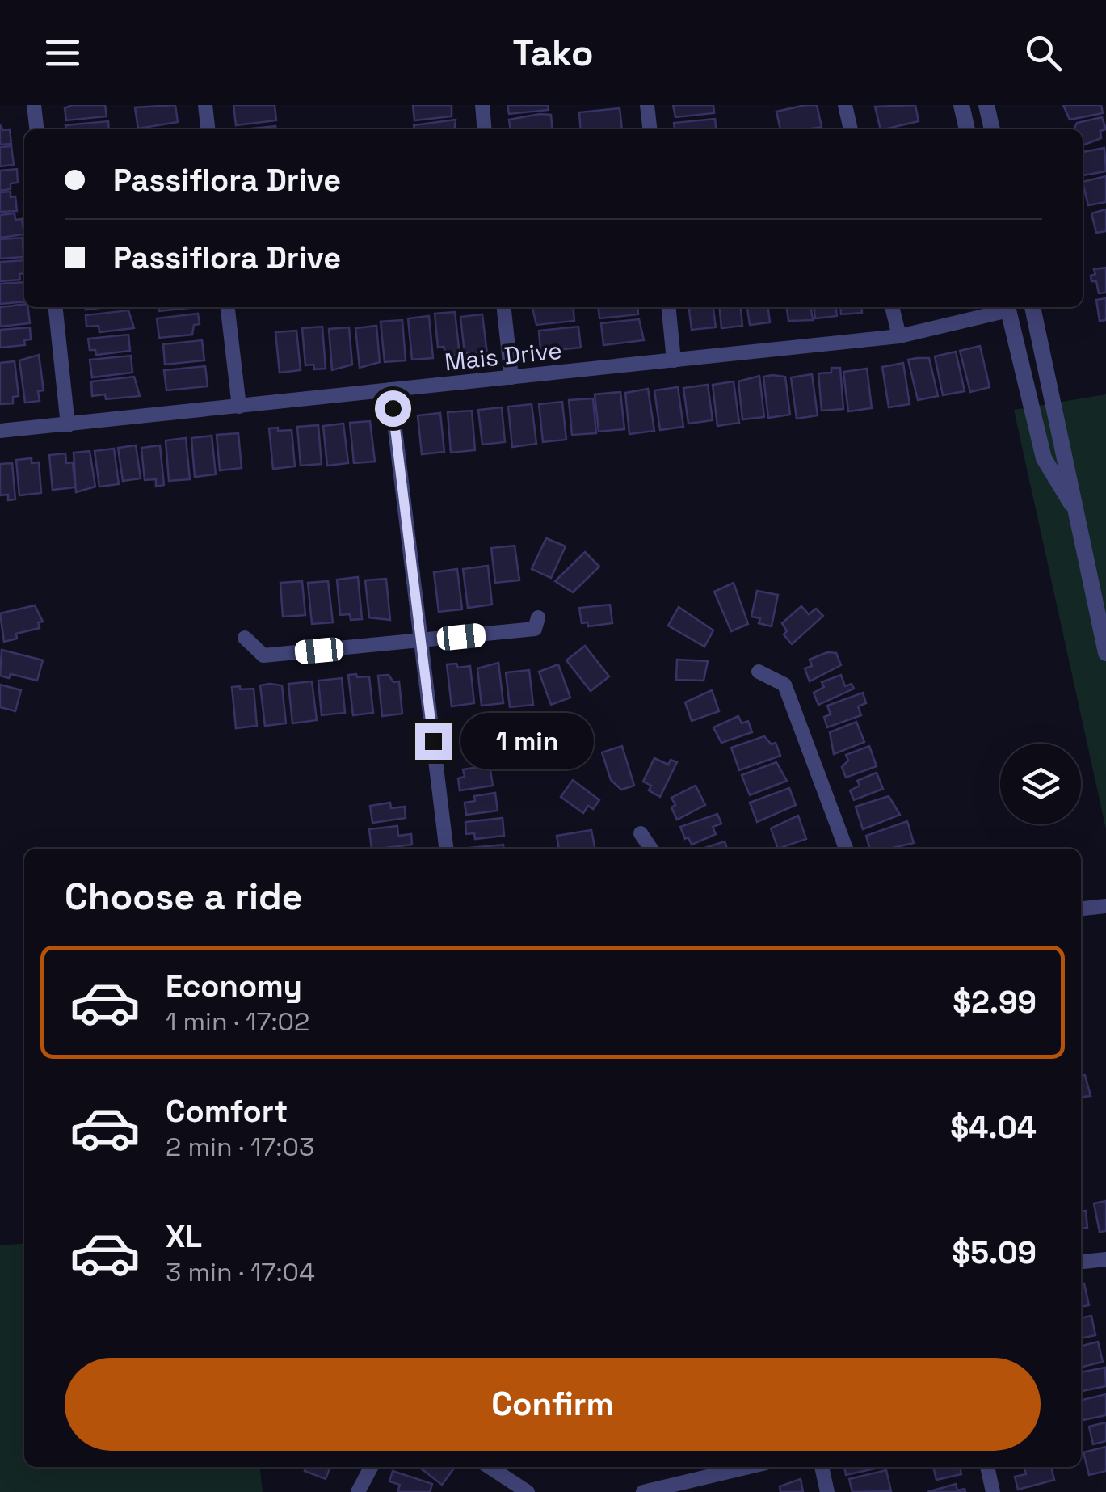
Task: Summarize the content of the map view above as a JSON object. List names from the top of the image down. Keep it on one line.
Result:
{"streets":{"street":["Mais Drive"]},"page":{"header":"Tako","banner":["Passiflora Drive","Passiflora Drive"],"bubble":"1 min","heading":"Choose a ride","list":[{"name":"Economy","note":"1 min · 17:02","value":"$2.99"},{"name":"Comfort","note":"2 min · 17:03","value":"$4.04"},{"name":"XL","note":"3 min · 17:04","value":"$5.09"}],"buttons":"Confirm"}}
